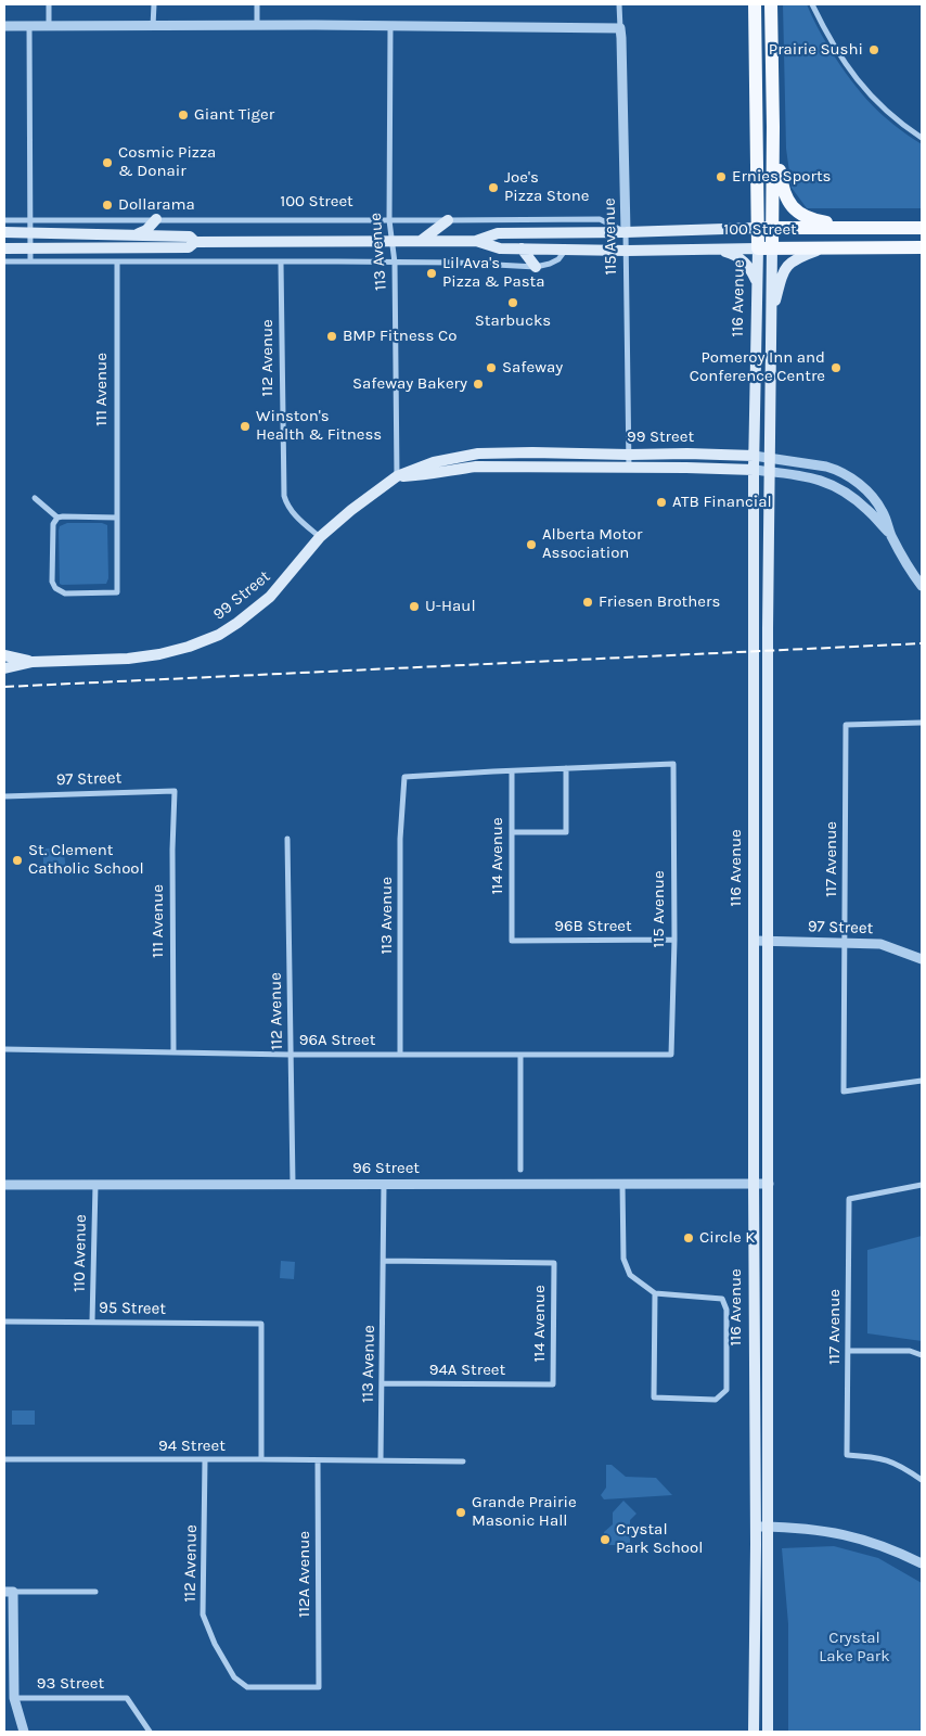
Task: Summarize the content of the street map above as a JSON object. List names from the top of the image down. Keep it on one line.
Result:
{"streets":{"main road":["100 Street","116 Avenue","99 Street"],"street":["115 Avenue","113 Avenue","112 Avenue","111 Avenue","97 Street","114 Avenue","117 Avenue","96B Street","96A Street","96 Street","110 Avenue","95 Street","94A Street","94 Street","112A Avenue","93 Street"]},"crossings":[["100 Street","115 Avenue"],["100 Street","113 Avenue"],["100 Street","116 Avenue"],["115 Avenue","99 Street"],["115 Avenue","96B Street"],["115 Avenue","96A Street"],["113 Avenue","99 Street"],["113 Avenue","114 Avenue"],["113 Avenue","96A Street"],["113 Avenue","96 Street"],["113 Avenue","94A Street"],["113 Avenue","94 Street"],["116 Avenue","99 Street"],["116 Avenue","97 Street"],["116 Avenue","96 Street"],["112 Avenue","99 Street"],["112 Avenue","96A Street"],["112 Avenue","96 Street"],["112 Avenue","94 Street"],["112 Avenue","112A Avenue"],["111 Avenue","97 Street"],["111 Avenue","96A Street"],["97 Street","117 Avenue"],["114 Avenue","96B Street"],["114 Avenue","94A Street"],["96 Street","110 Avenue"],["110 Avenue","95 Street"],["95 Street","94 Street"],["94 Street","112A Avenue"]],"parks":["Crystal Lake Park"],"places":["Prairie Sushi","Giant Tiger","Cosmic Pizza & Donair","Ernies Sports","Joe's Pizza Stone","Dollarama","Lil Ava's Pizza & Pasta","Starbucks","BMP Fitness Co","Safeway","Pomeroy Inn and Conference Centre","Safeway Bakery","Winston's Health & Fitness","ATB Financial","Alberta Motor Association","Friesen Brothers","U-Haul","St. Clement Catholic School","Circle K","Grande Prairie Masonic Hall","Crystal Park School"]}
